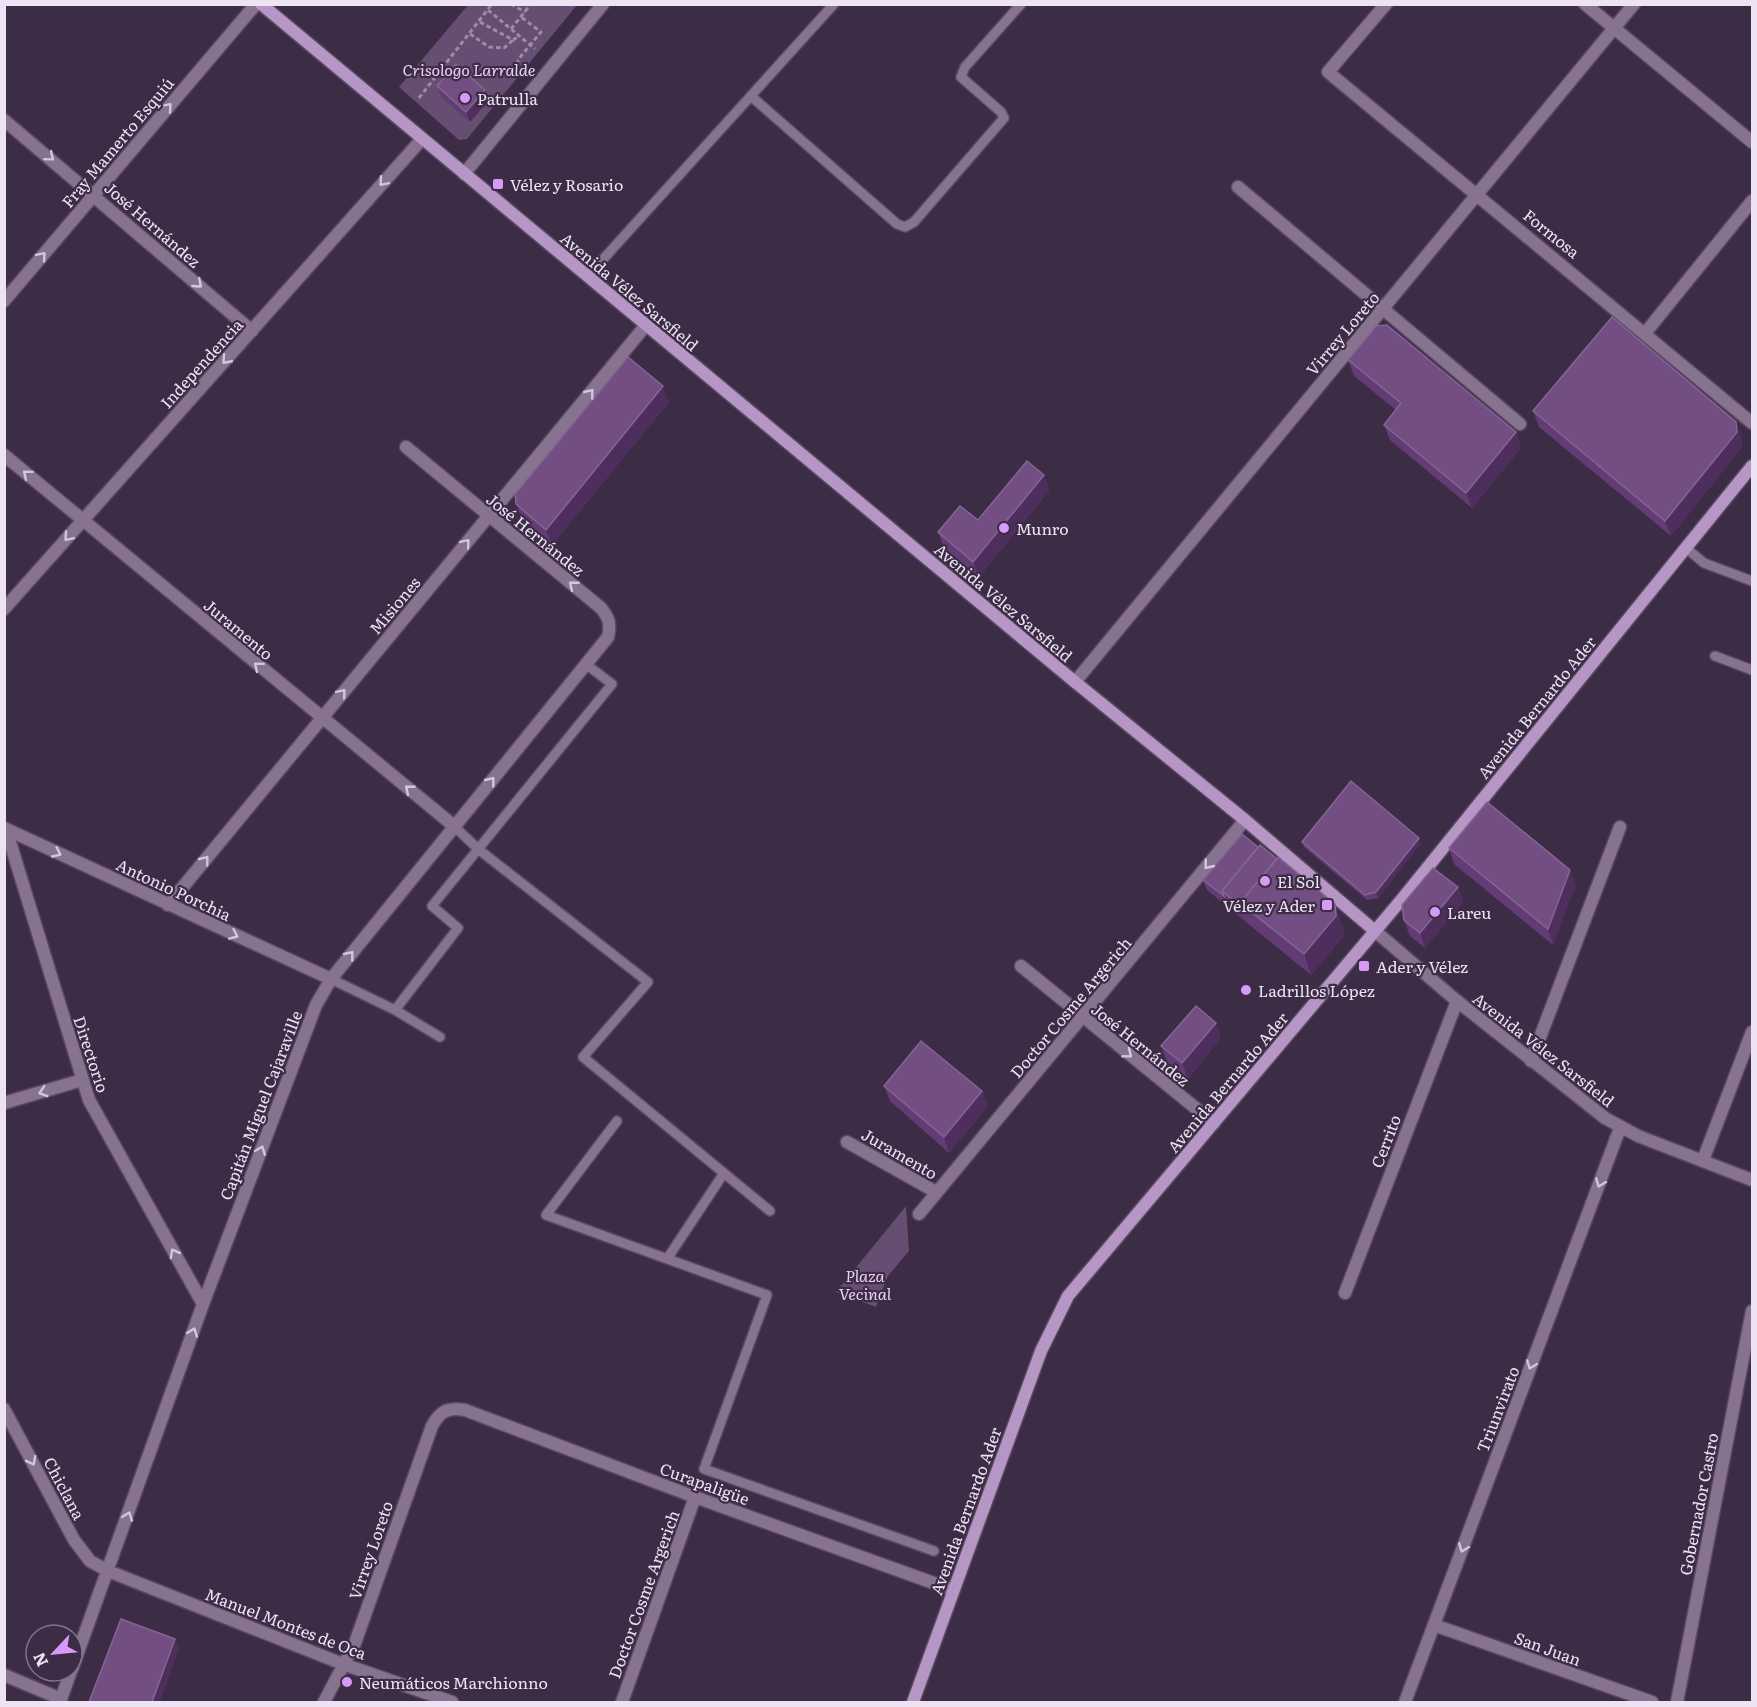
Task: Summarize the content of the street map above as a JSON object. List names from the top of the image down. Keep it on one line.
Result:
{"streets":{"main road":["Avenida Vélez Sarsfield","Avenida Bernardo Ader"],"street":["Fray Mamerto Esquiú","José Hernández","Formosa","Virrey Loreto","Independencia","Misiones","Juramento","Antonio Porchia","Doctor Cosme Argerich","Directorio","Capitán Miguel Cajaraville","Cerrito","Triunvirato","Curapaligüe","Chiclana","Gobernador Castro","Manuel Montes de Oca","San Juan"]},"crossings":[["Fray Mamerto Esquiú","José Hernández"],["José Hernández","Independencia"],["José Hernández","Misiones"],["José Hernández","Avenida Bernardo Ader"],["José Hernández","Doctor Cosme Argerich"],["José Hernández","Capitán Miguel Cajaraville"],["Formosa","Virrey Loreto"],["Avenida Vélez Sarsfield","Virrey Loreto"],["Avenida Vélez Sarsfield","Independencia"],["Avenida Vélez Sarsfield","Misiones"],["Avenida Vélez Sarsfield","Avenida Bernardo Ader"],["Avenida Vélez Sarsfield","Doctor Cosme Argerich"],["Avenida Vélez Sarsfield","Cerrito"],["Avenida Vélez Sarsfield","Triunvirato"],["Virrey Loreto","Curapaligüe"],["Virrey Loreto","Manuel Montes de Oca"],["Independencia","Juramento"],["Misiones","Juramento"],["Misiones","Antonio Porchia"],["Juramento","Doctor Cosme Argerich"],["Juramento","Capitán Miguel Cajaraville"],["Avenida Bernardo Ader","Curapaligüe"],["Antonio Porchia","Directorio"],["Antonio Porchia","Capitán Miguel Cajaraville"],["Doctor Cosme Argerich","Curapaligüe"],["Directorio","Capitán Miguel Cajaraville"],["Capitán Miguel Cajaraville","Chiclana"],["Capitán Miguel Cajaraville","Manuel Montes de Oca"],["Triunvirato","San Juan"],["Chiclana","Manuel Montes de Oca"]],"one_way":["Fray Mamerto Esquiú","Independencia","Misiones","Juramento","Antonio Porchia","Doctor Cosme Argerich","Directorio","Capitán Miguel Cajaraville","Triunvirato","Chiclana"],"parks":["Crisologo Larralde","Plaza Vecinal"],"places":{"other":["Patrulla","Munro","El Sol","Lareu","Ladrillos López","Neumáticos Marchionno"],"transit":["Vélez y Rosario","Vélez y Ader","Ader y Vélez"]},"north":"bottom left"}
